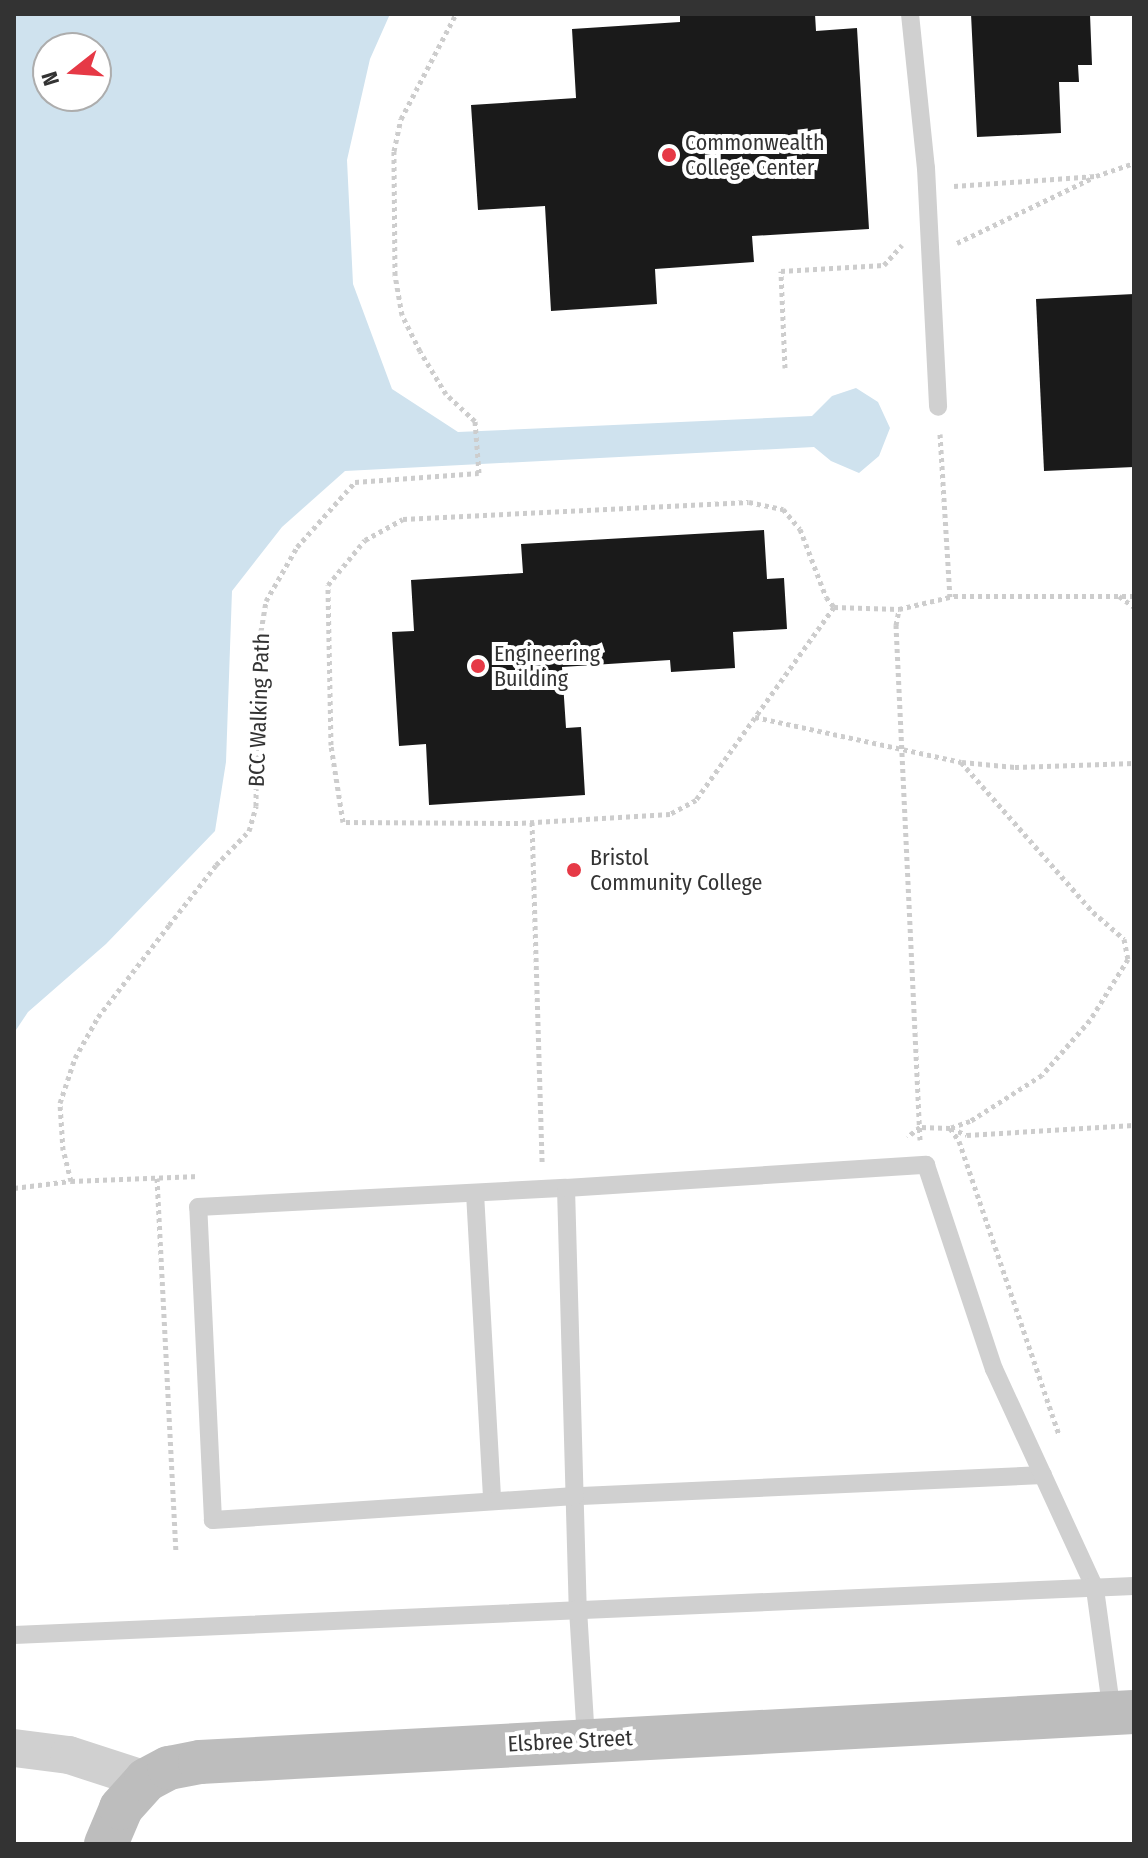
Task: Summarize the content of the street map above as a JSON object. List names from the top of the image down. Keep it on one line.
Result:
{"streets":{"street":["Elsbree Street"],"path":["BCC Walking Path"]},"places":["Commonwealth College Center","Engineering Building","Bristol Community College"],"north":"left"}
